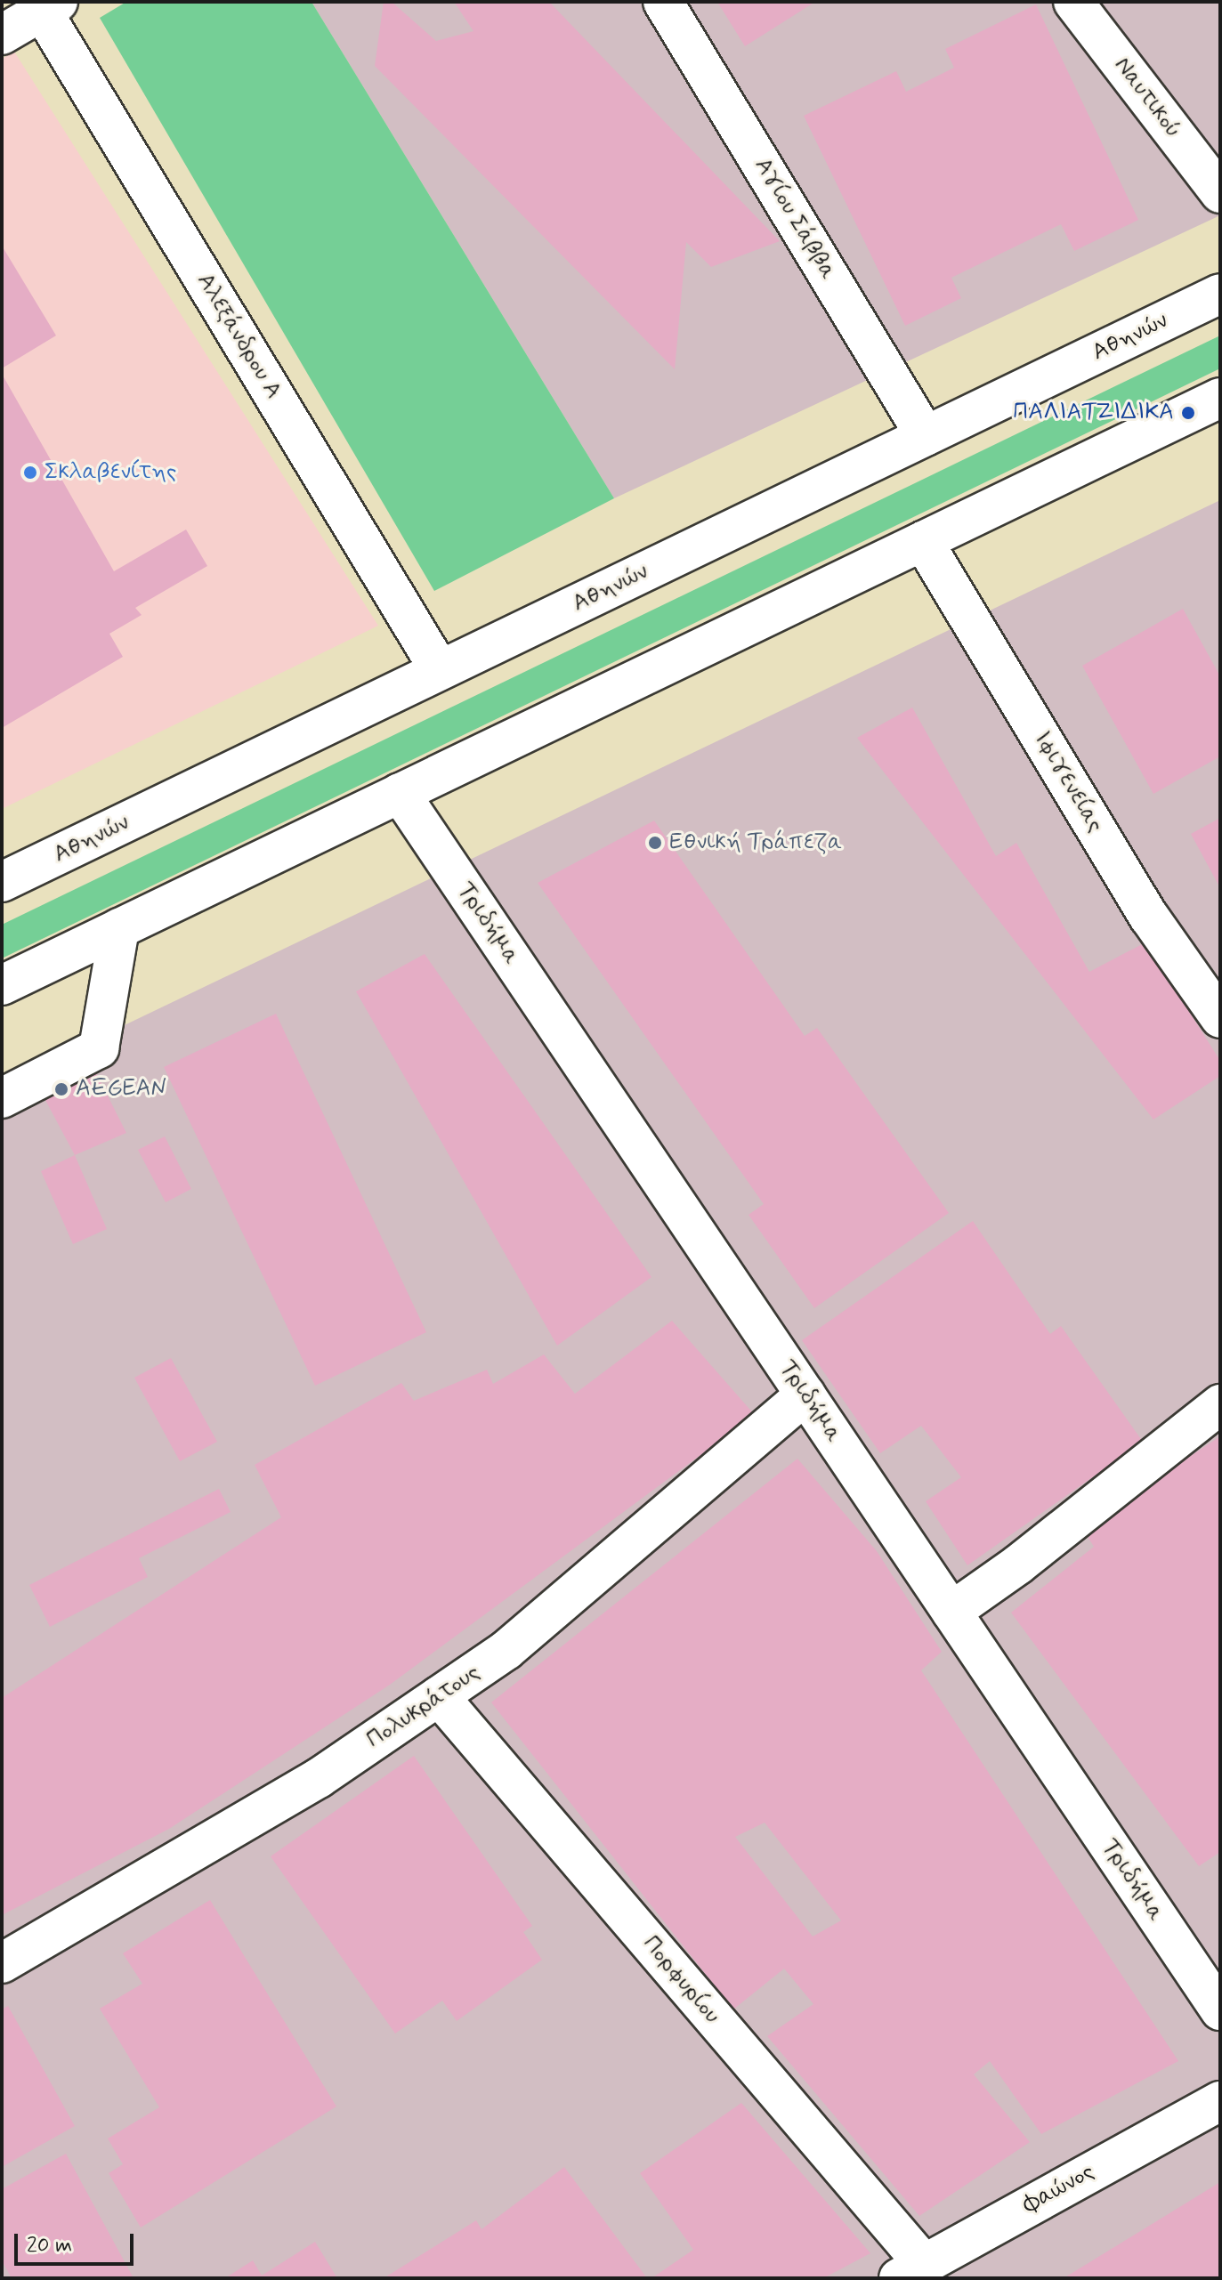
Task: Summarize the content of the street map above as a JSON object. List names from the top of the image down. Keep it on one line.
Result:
{"streets":{"main road":["Ναυτικού","Αγίου Σάββα","Αλεξάνδρου Α","Αθηνών","Ιφιγενείας","Τριδήμα","Πολυκράτους","Πορφυρίου","Φαώνος"]},"crossings":[["Αγίου Σάββα","Αθηνών"],["Αλεξάνδρου Α","Αθηνών"],["Τριδήμα","Πολυκράτους"],["Πολυκράτους","Πορφυρίου"],["Πορφυρίου","Φαώνος"]],"places":["ΠΑΛΙΑΤΖΙΔΙΚΑ","Σκλαβενίτης","Εθνική Τράπεζα","AEGEAN"],"scale_bar":"20 m"}
